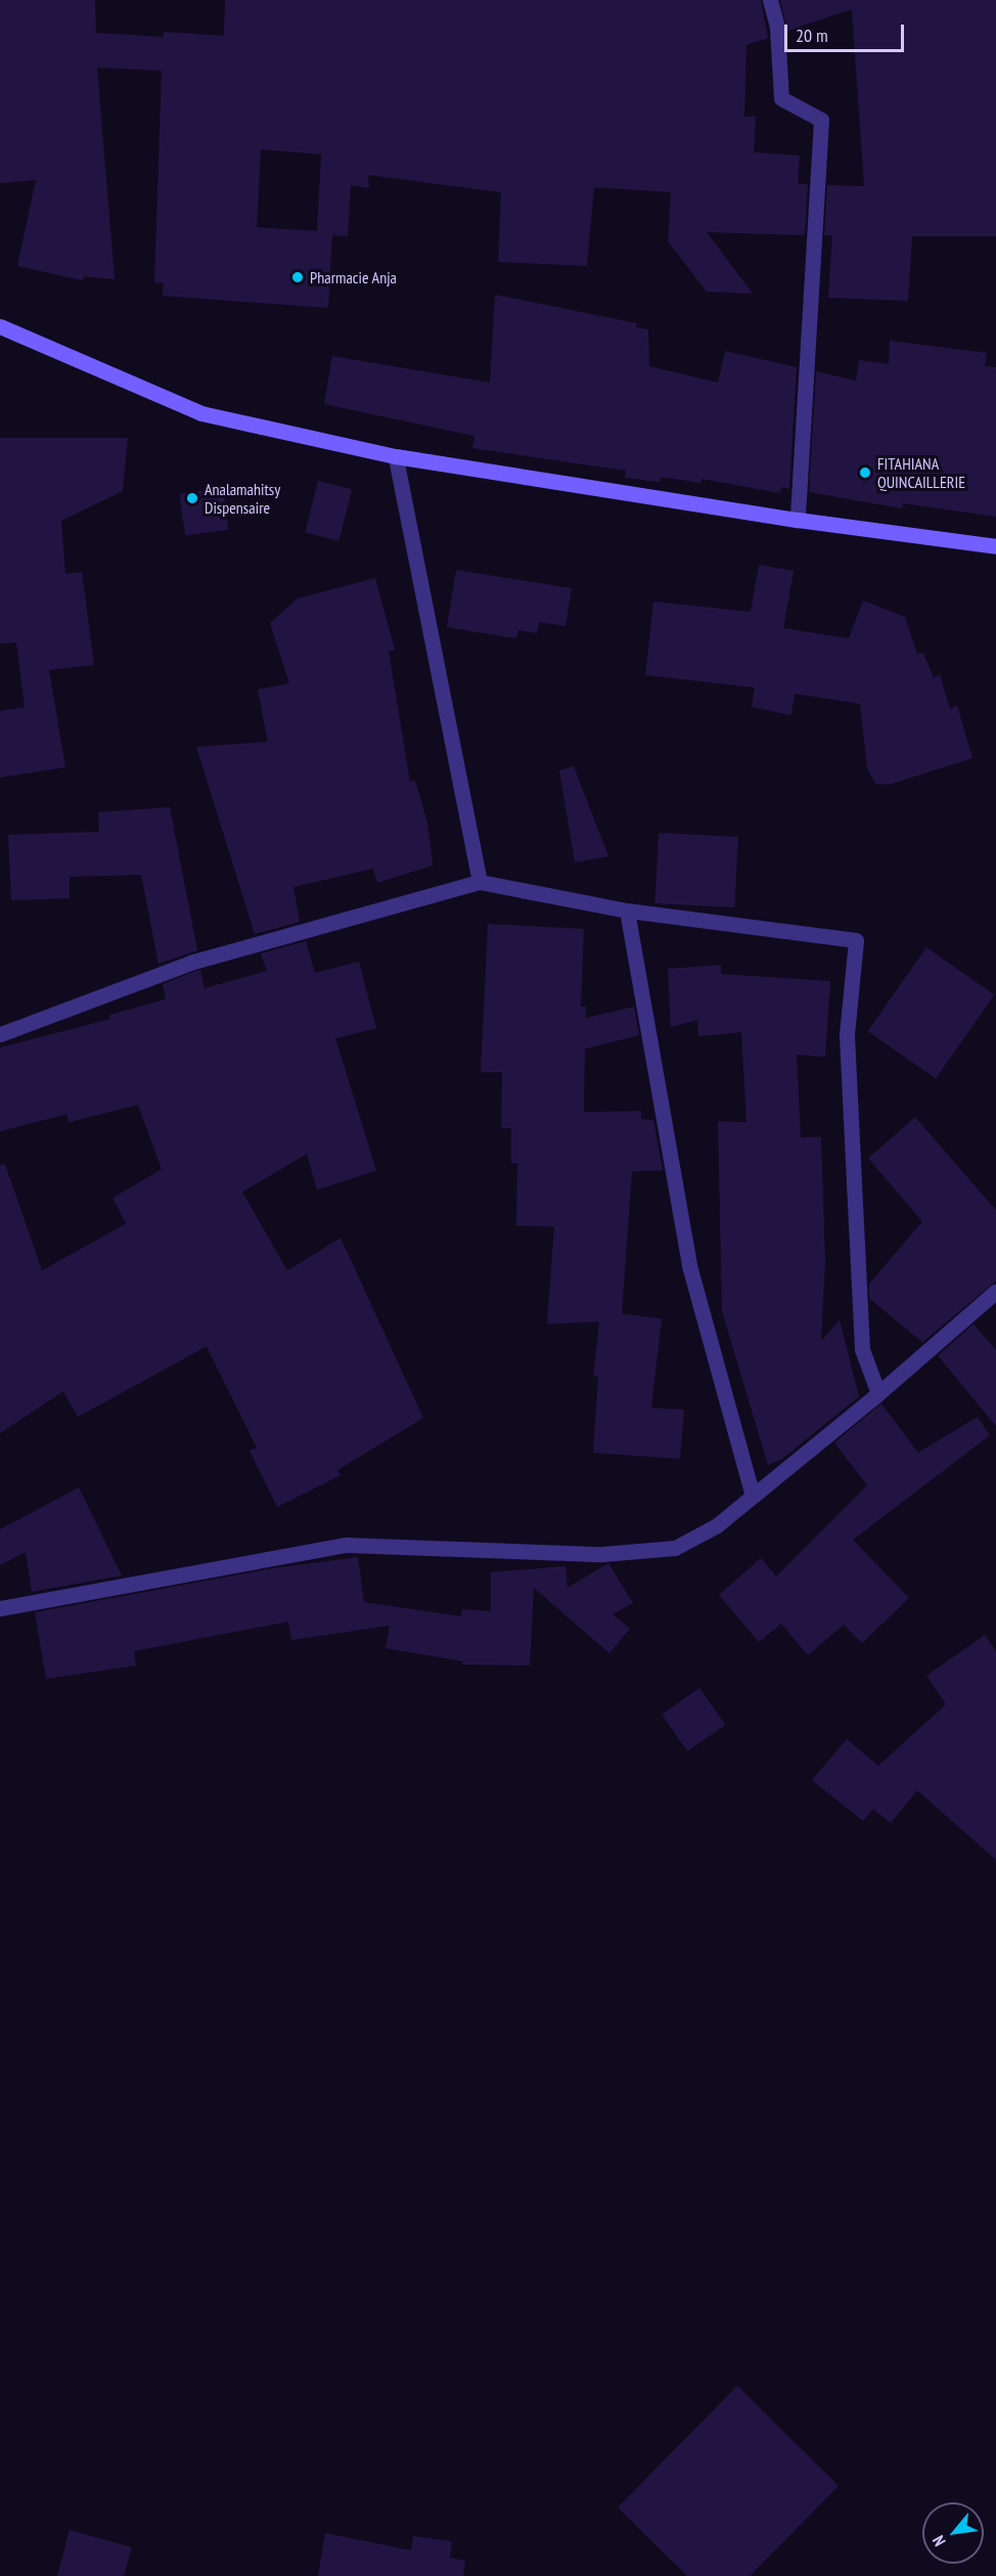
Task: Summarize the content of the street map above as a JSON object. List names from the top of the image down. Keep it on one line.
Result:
{"places":["Pharmacie Anja","FITAHIANA QUINCAILLERIE","Analamahitsy Dispensaire"],"scale_bar":"20 m","north":"bottom left"}
